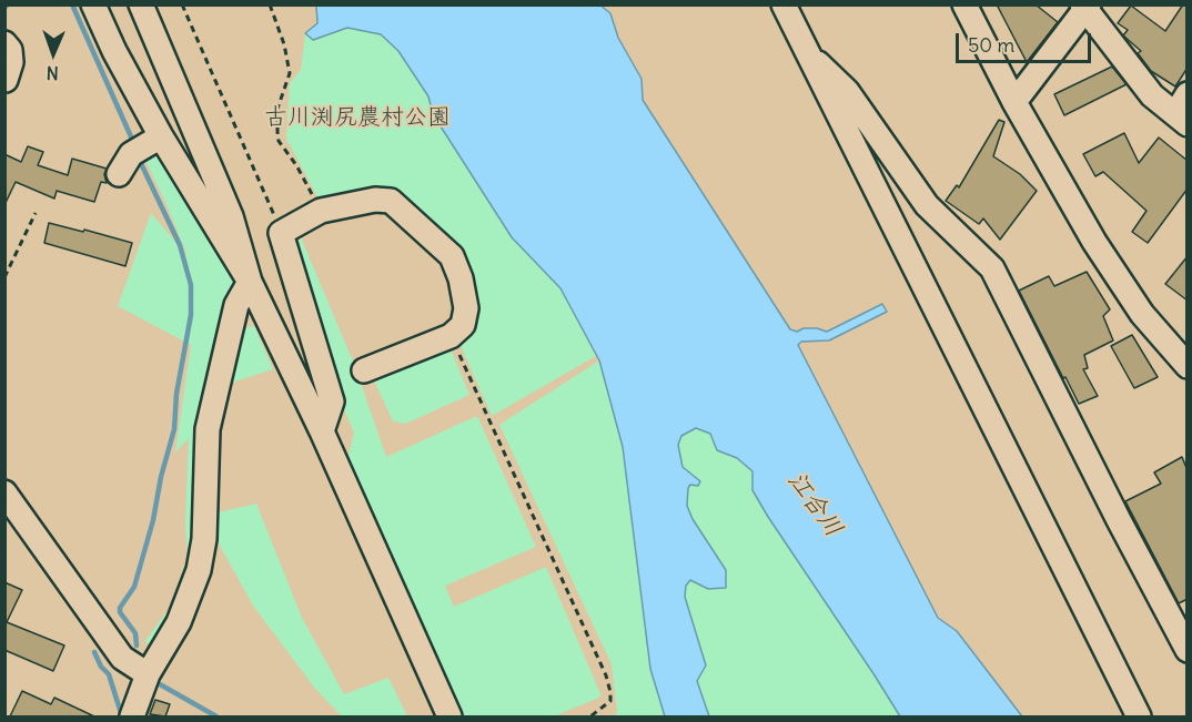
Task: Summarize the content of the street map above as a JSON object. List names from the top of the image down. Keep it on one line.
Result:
{"water":["江合川"],"parks":["古川渕尻農村公園"],"scale_bar":"50 m","north":"bottom"}
